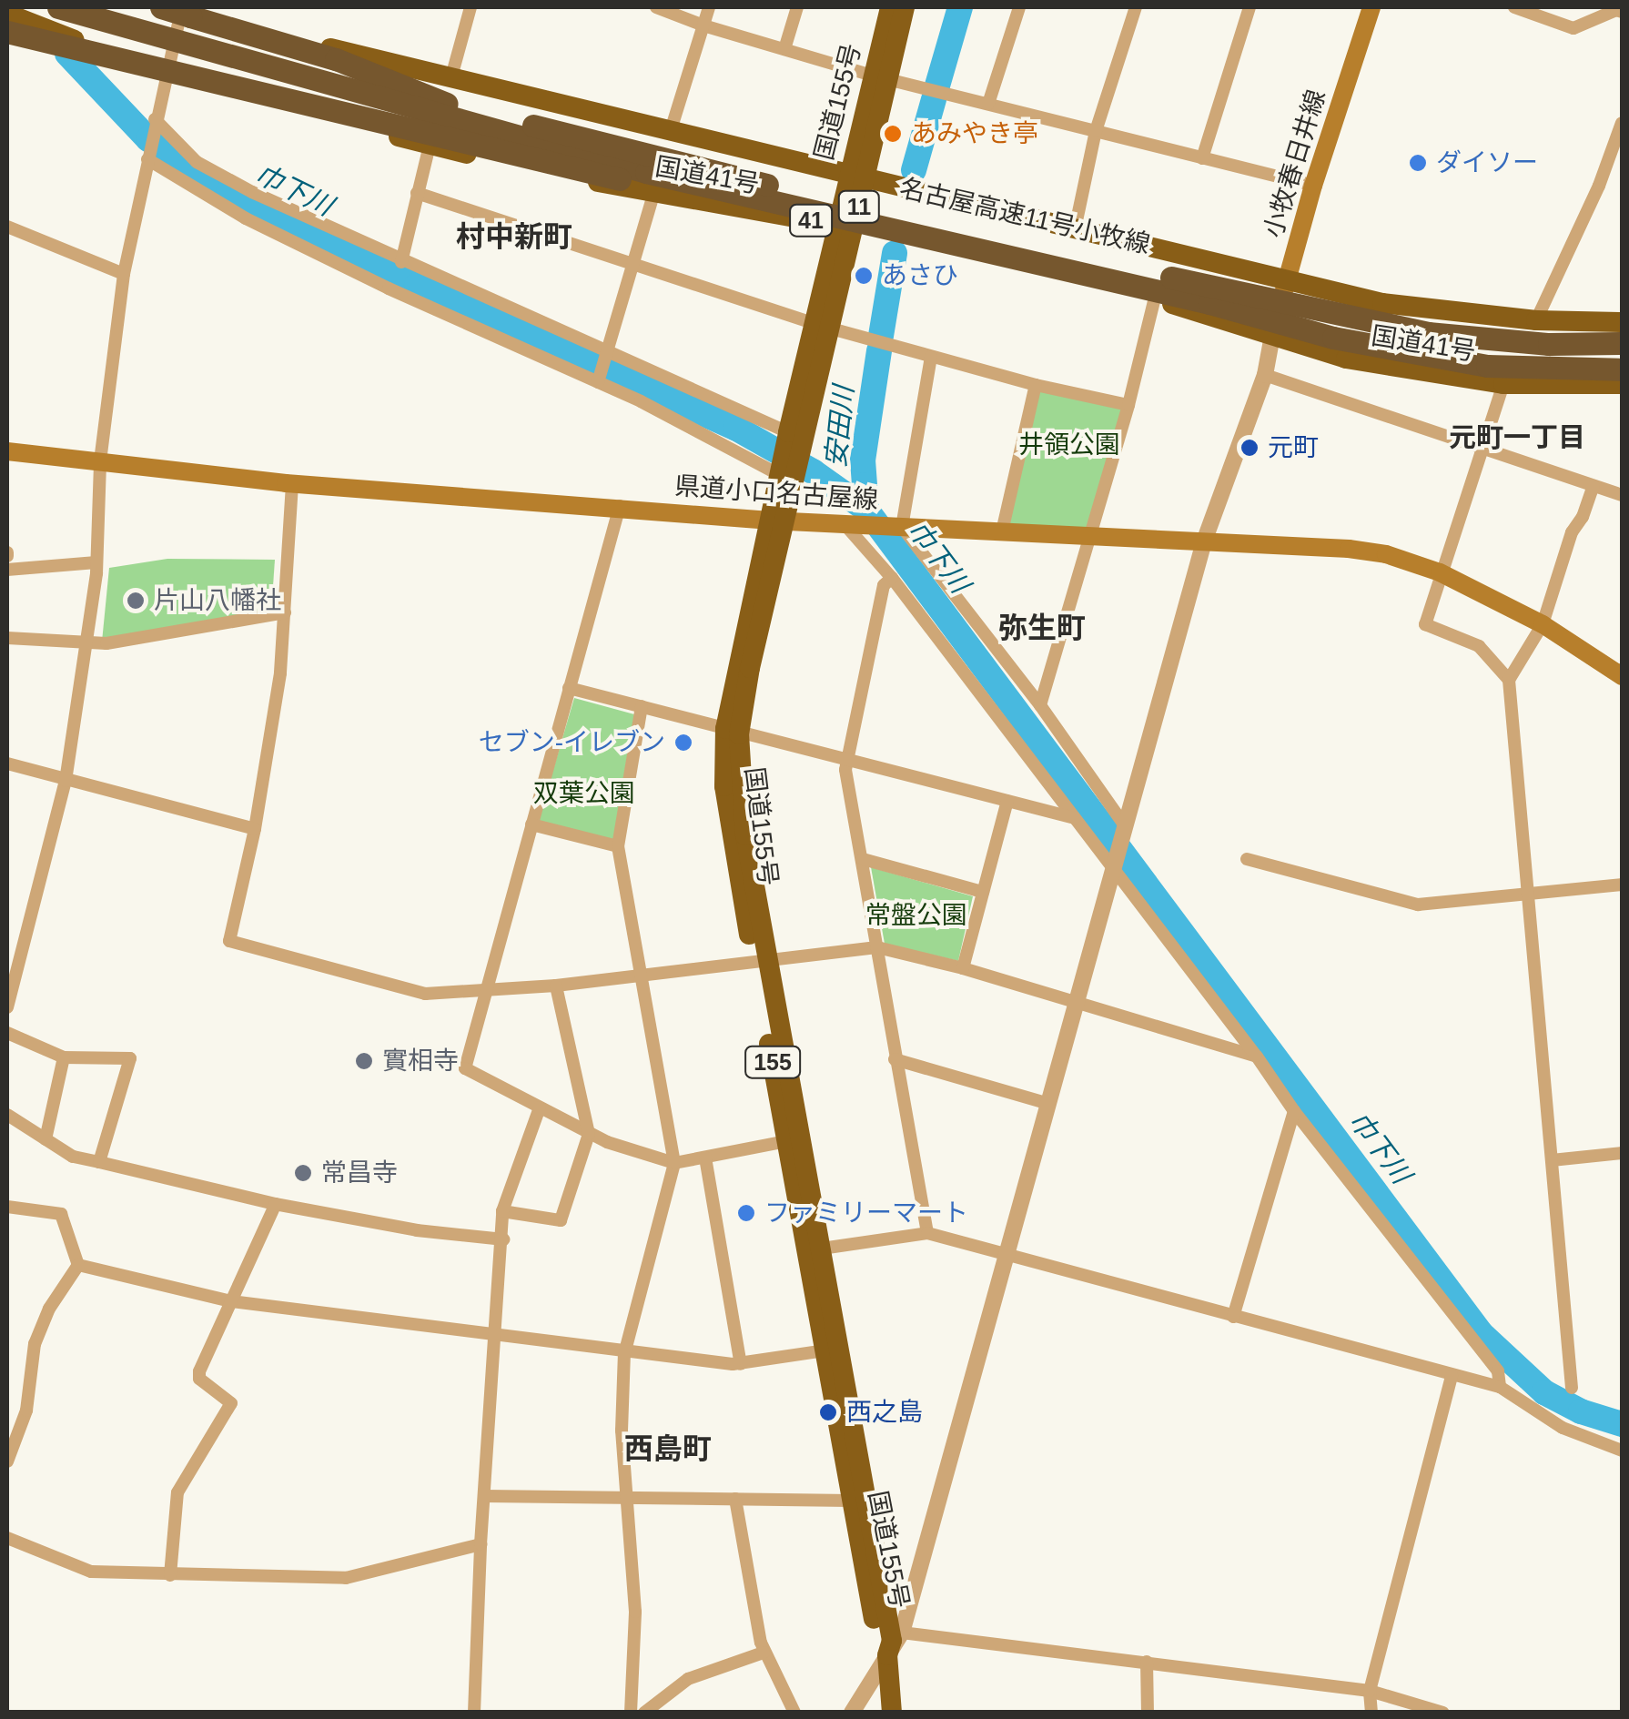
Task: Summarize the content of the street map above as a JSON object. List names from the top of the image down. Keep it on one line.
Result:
{"streets":{"highway":["国道155号","国道41号","11","名古屋高速11号小牧線","41","155"],"main road":["小牧春日井線","県道小口名古屋線"]},"crossings":[["国道155号","国道41号"],["国道155号","県道小口名古屋線"],["小牧春日井線","国道41号"],["11","名古屋高速11号小牧線"]],"districts":["村中新町","元町一丁目","弥生町","西島町"],"water":["巾下川","安田川"],"parks":["井領公園","双葉公園","常盤公園"],"places":["あみやき亭","ダイソー","あさひ","元町","片山八幡社","セブン-イレブン","實相寺","常昌寺","ファミリーマート","西之島"]}
